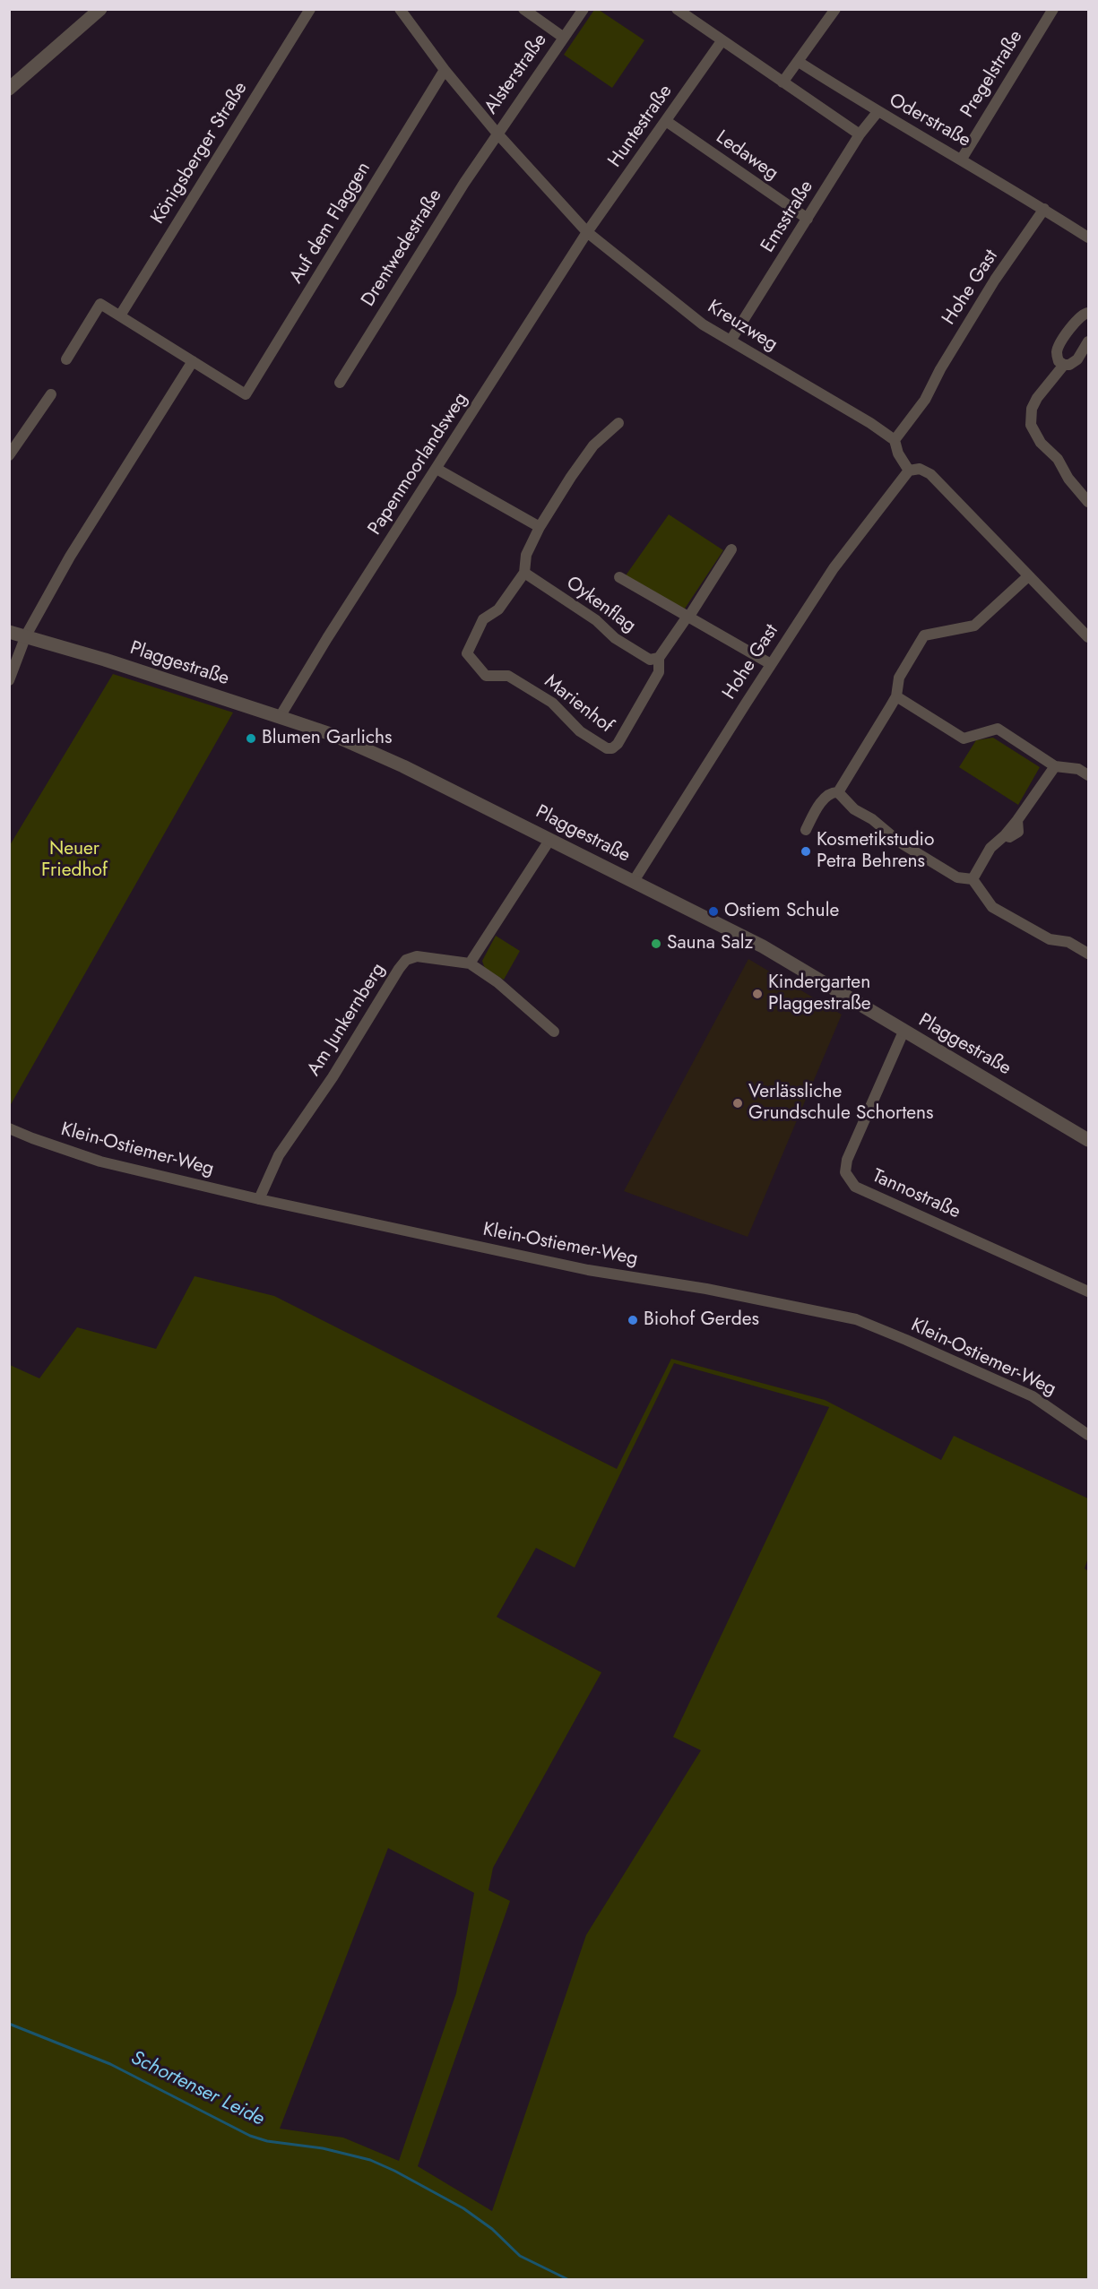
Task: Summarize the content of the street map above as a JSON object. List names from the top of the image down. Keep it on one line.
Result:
{"streets":{"street":["Alsterstraße","Pregelstraße","Oderstraße","Huntestraße","Königsberger Straße","Ledaweg","Emsstraße","Auf dem Flaggen","Drentwedestraße","Hohe Gast","Kreuzweg","Papenmoorlandsweg","Oykenflag","Plaggestraße","Marienhof","Am Junkernberg","Klein-Ostiemer-Weg","Tannostraße"]},"crossings":[["Alsterstraße","Drentwedestraße"],["Alsterstraße","Kreuzweg"],["Pregelstraße","Oderstraße"],["Oderstraße","Emsstraße"],["Oderstraße","Hohe Gast"],["Huntestraße","Ledaweg"],["Huntestraße","Kreuzweg"],["Huntestraße","Papenmoorlandsweg"],["Ledaweg","Emsstraße"],["Emsstraße","Kreuzweg"],["Auf dem Flaggen","Kreuzweg"],["Drentwedestraße","Kreuzweg"],["Hohe Gast","Kreuzweg"],["Hohe Gast","Plaggestraße"],["Kreuzweg","Papenmoorlandsweg"],["Papenmoorlandsweg","Plaggestraße"],["Oykenflag","Marienhof"],["Plaggestraße","Tannostraße"],["Am Junkernberg","Klein-Ostiemer-Weg"]],"water":["Schortenser Leide"],"parks":["Neuer Friedhof"],"places":["Blumen Garlichs","Kosmetikstudio Petra Behrens","Ostiem Schule","Sauna Salz","Kindergarten Plaggestraße","Verlässliche Grundschule Schortens","Biohof Gerdes"]}
